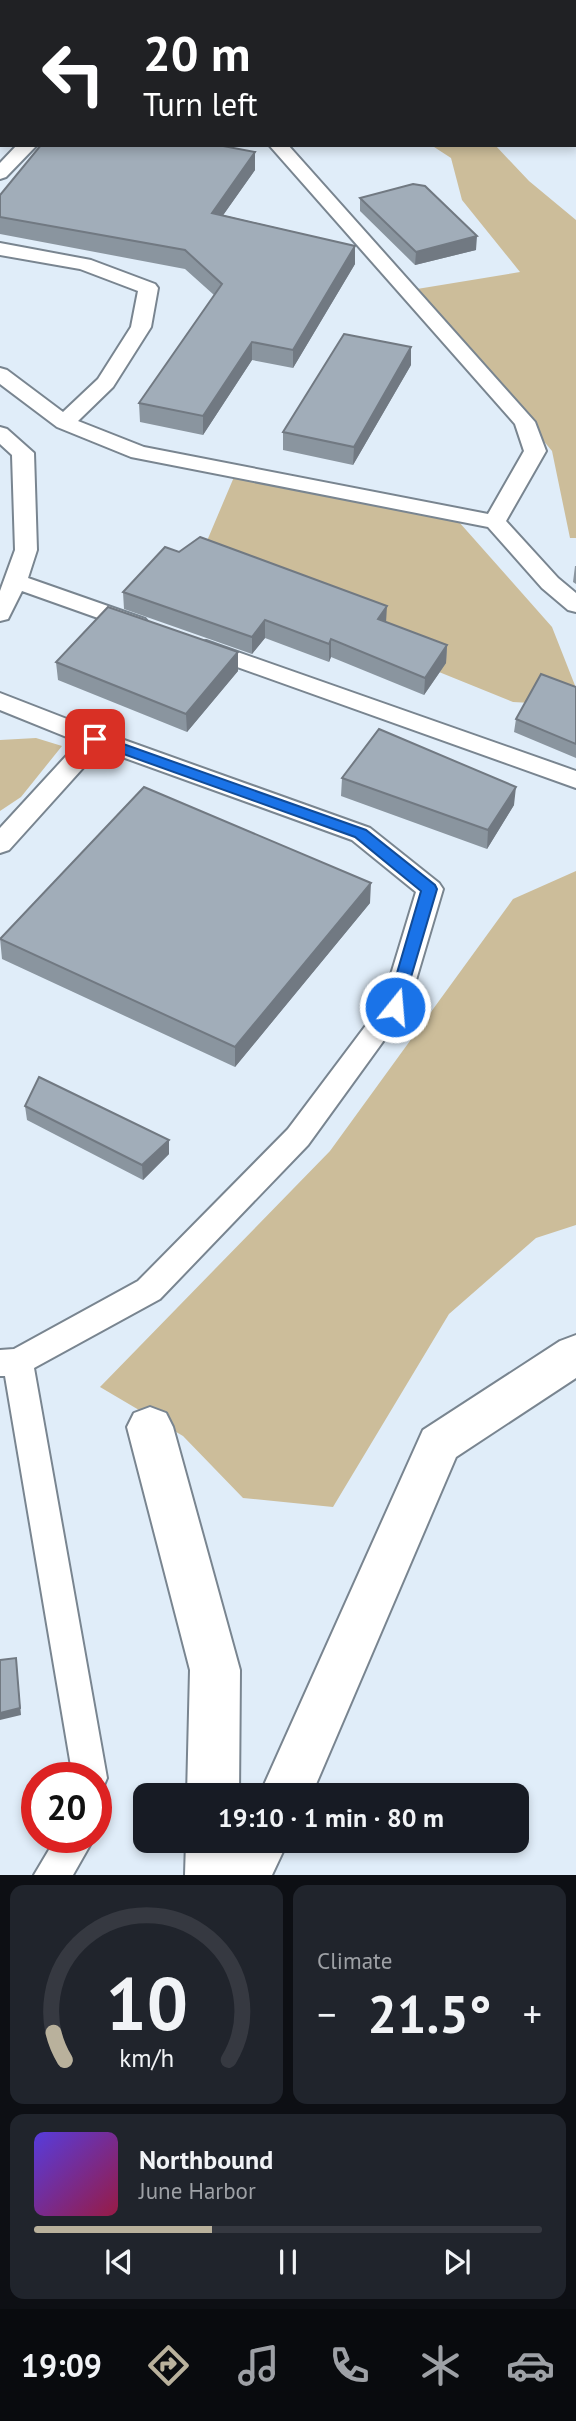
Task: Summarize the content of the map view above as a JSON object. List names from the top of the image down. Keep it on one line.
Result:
{"page":{"turn":["20 m","Turn left"],"limit":"20","trip":"19:10 · 1 min · 80 m","tile":"Climate","heat":["−","21.5°","+"],"song":["Northbound","June Harbor"],"tabs":"19:09","gauge":["10","km/h"]}}
